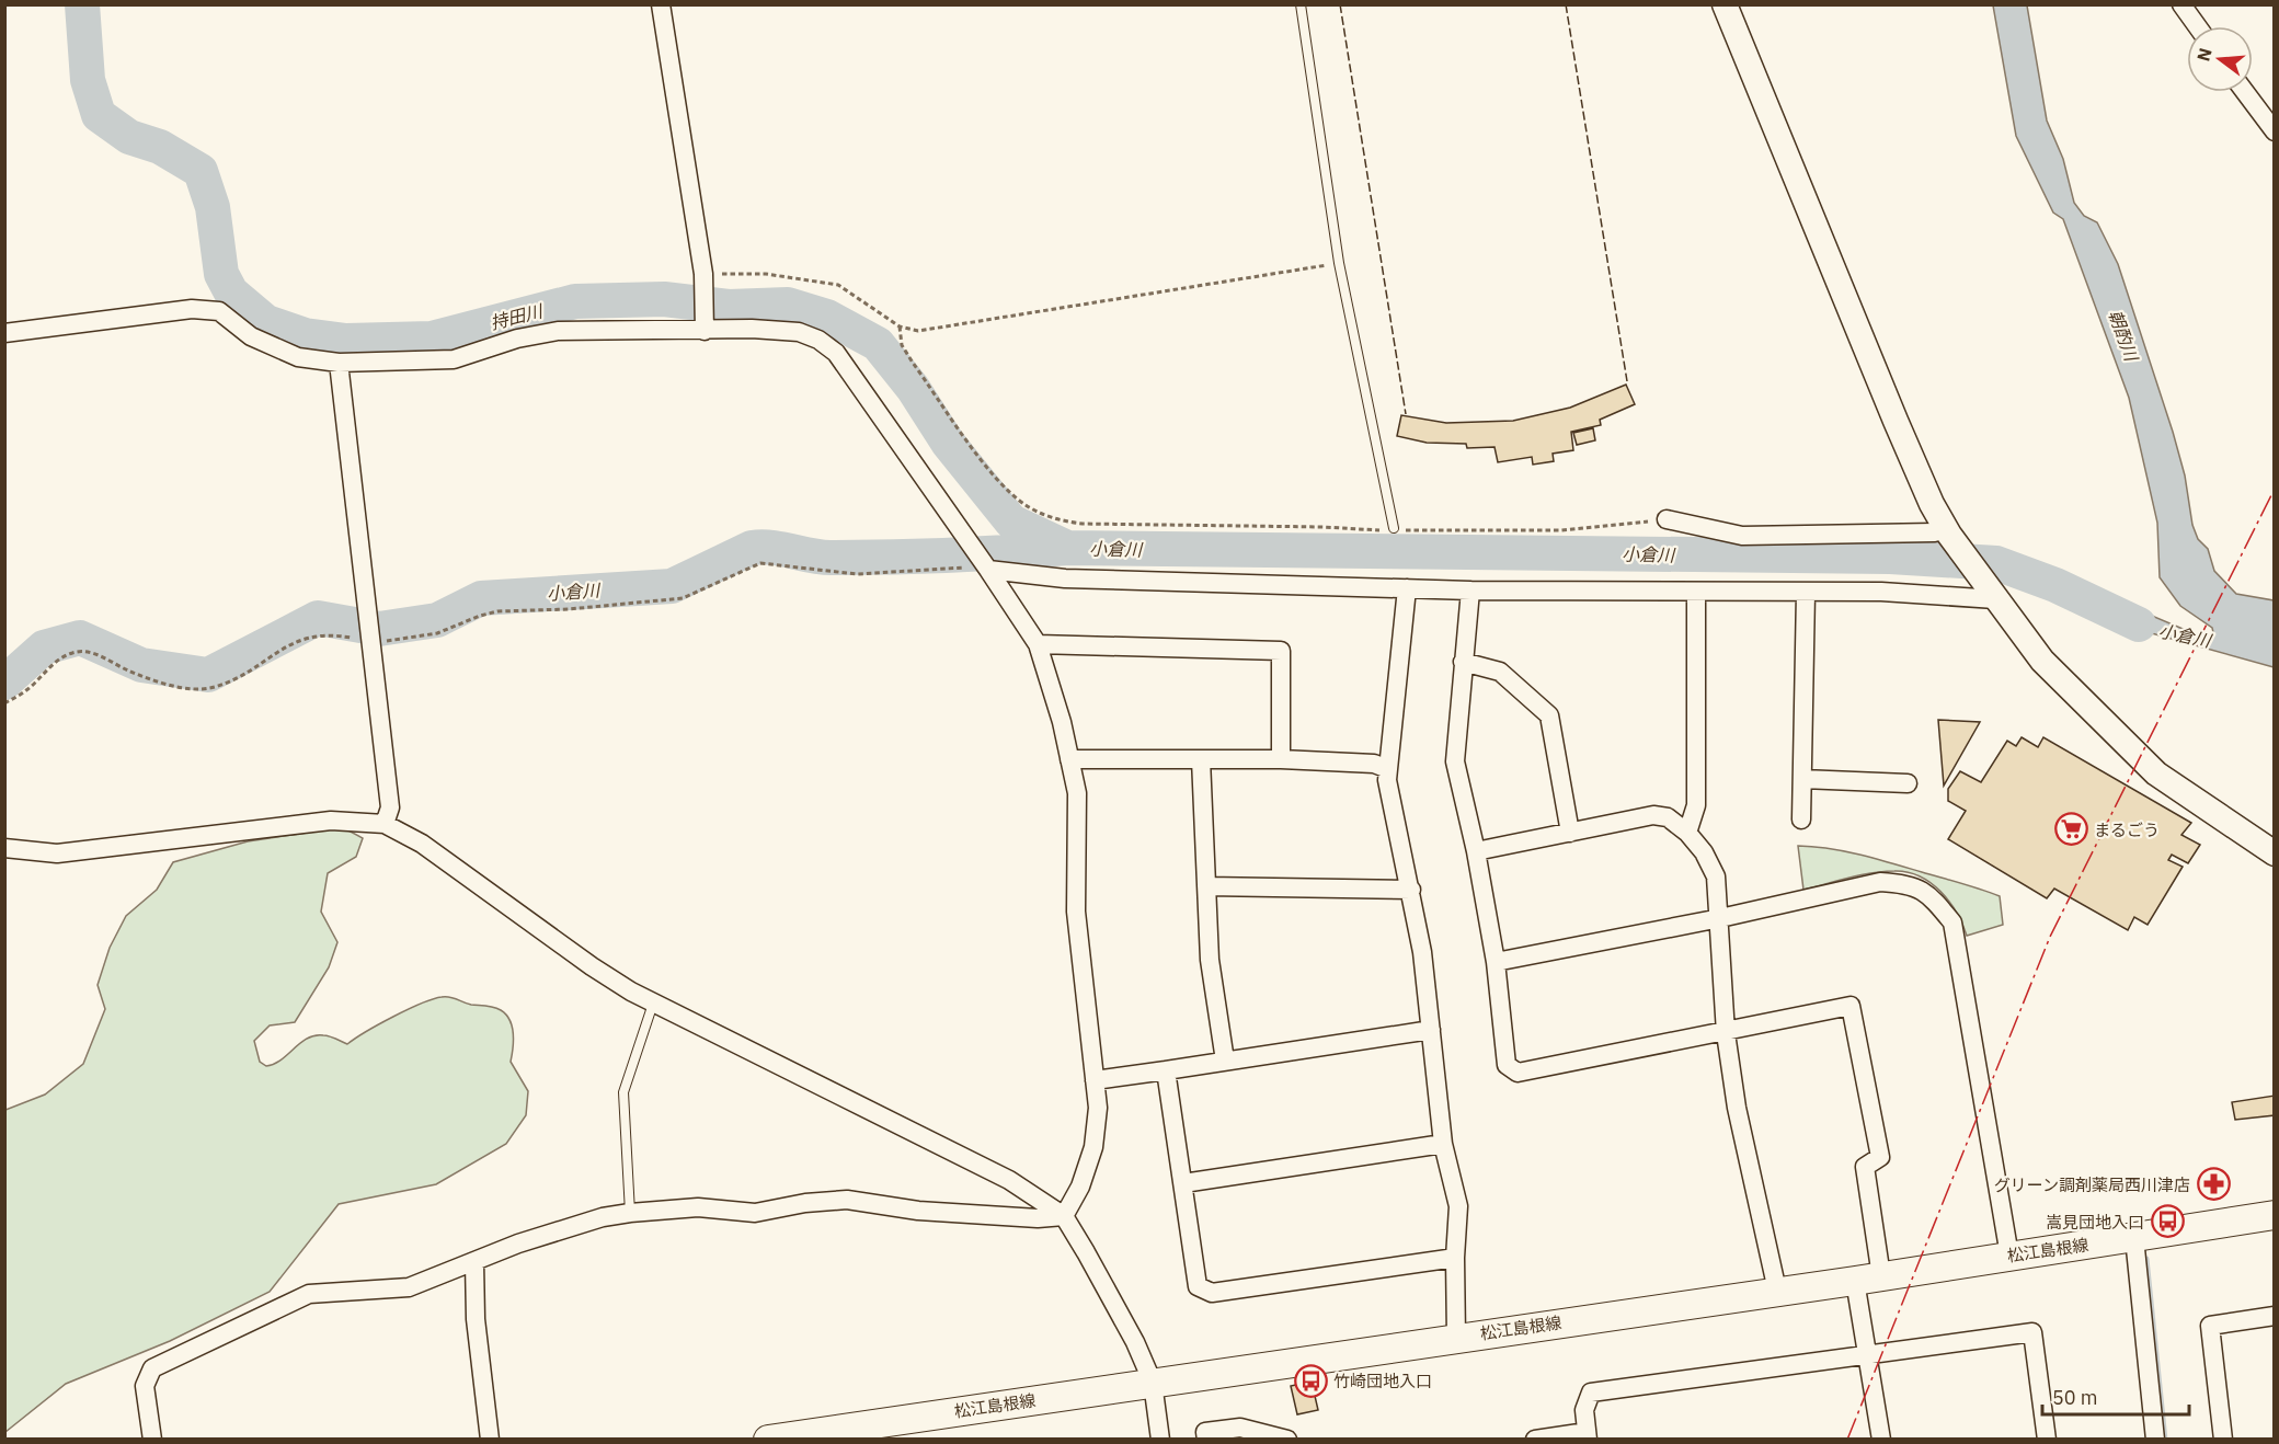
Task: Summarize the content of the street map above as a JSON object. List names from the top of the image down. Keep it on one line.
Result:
{"streets":{"main road":["松江島根線"]},"water":["持田川","朝酌川","小倉川"],"places":{"supermarket":["まるごう"],"pharmacy":["グリーン調剤薬局西川津店"],"bus stop":["嵩見団地入口","竹崎団地入口"]},"scale_bar":"50 m","north":"left"}
